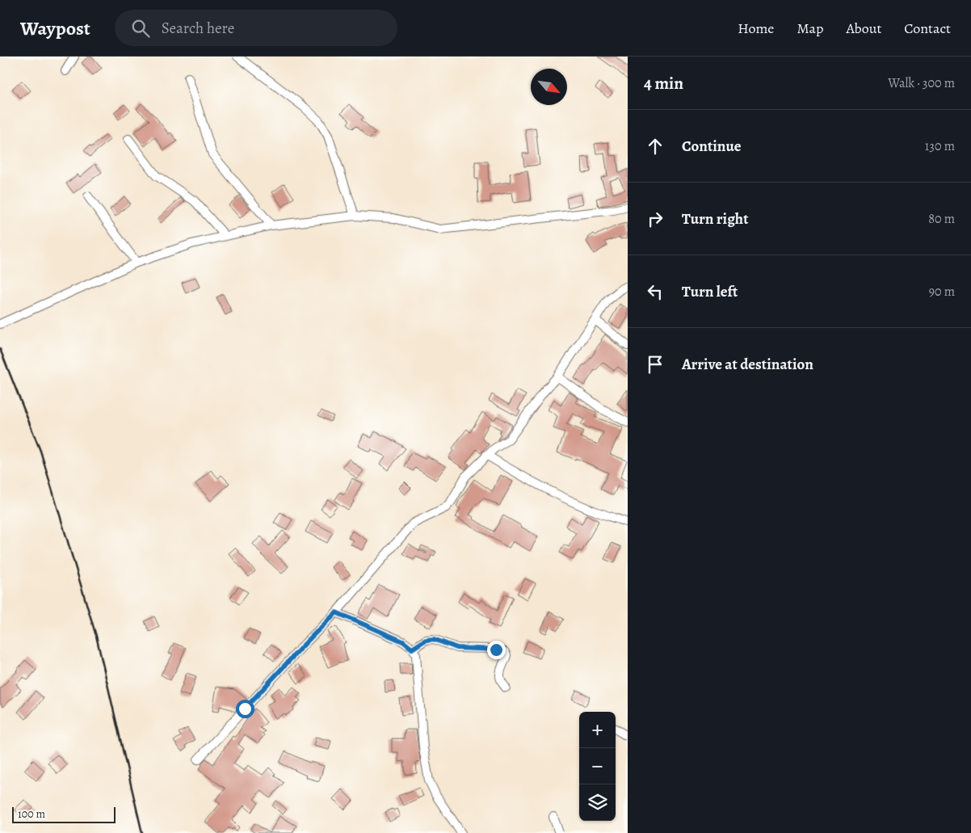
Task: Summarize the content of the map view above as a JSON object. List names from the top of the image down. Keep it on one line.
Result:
{"scale_bar":"100 m","north":"bottom right","page":{"header":"Waypost","search":"Search here","nav":["Home","Map","About","Contact"],"heading":["4 min","Walk · 300 m"],"list":[["Continue","130 m"],["Turn right","80 m"],["Turn left","90 m"],"Arrive at destination"],"map_buttons":["+","−"],"scale":"100 m"}}
